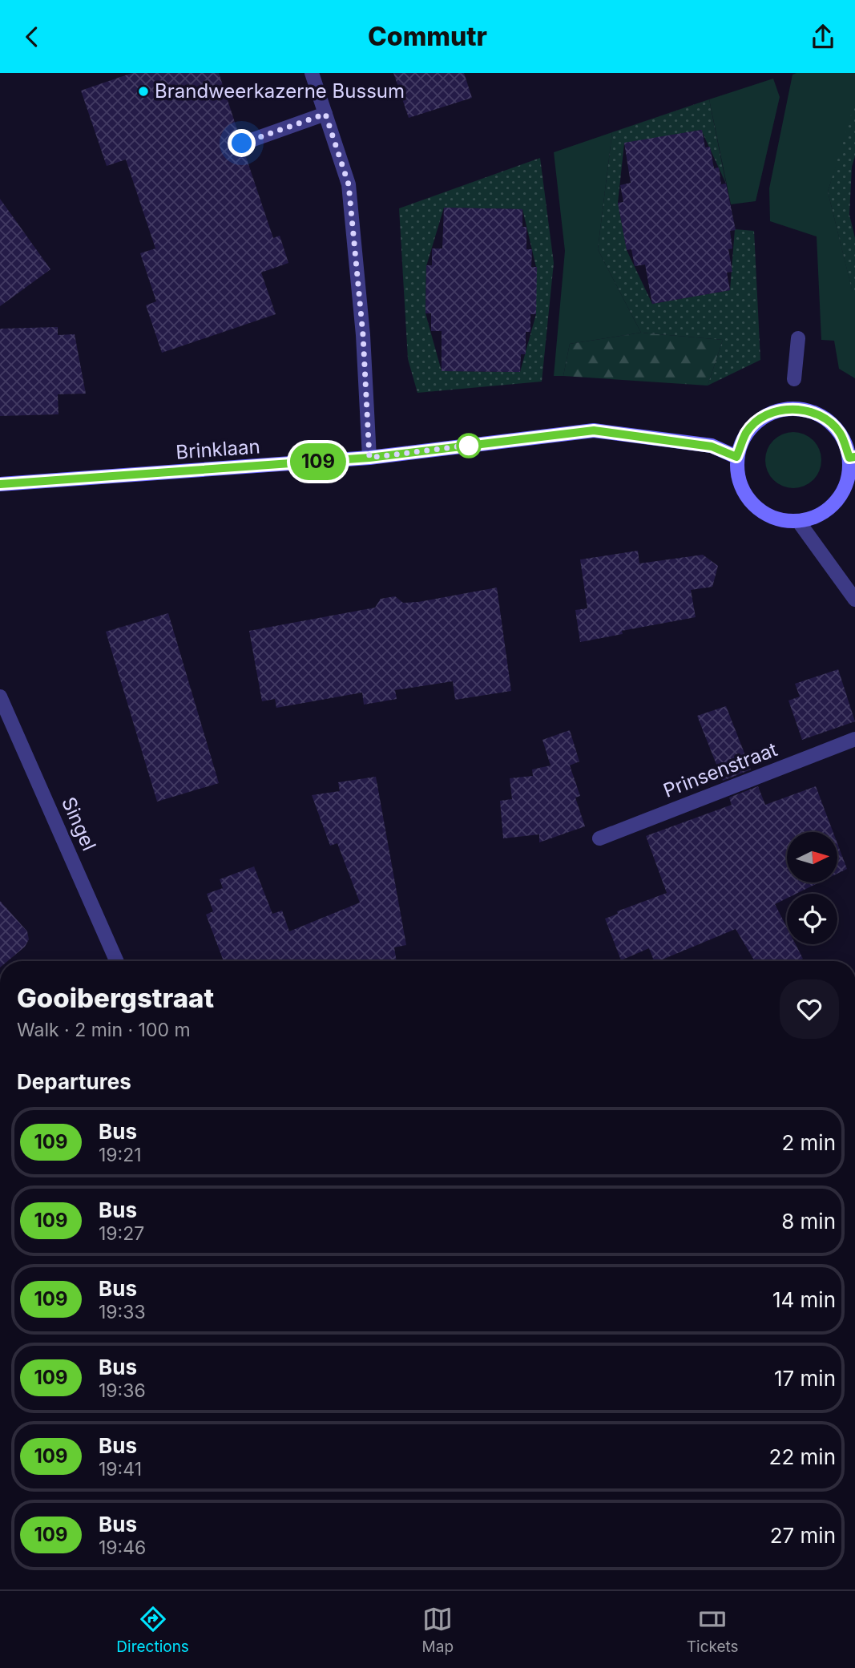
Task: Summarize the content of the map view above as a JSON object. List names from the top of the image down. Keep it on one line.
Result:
{"streets":{"main road":["Brinklaan"],"street":["Prinsenstraat","Singel"]},"places":["Brandweerkazerne Bussum"],"lines":["bus line 109"],"north":"right","page":{"header":"Commutr","on_map":"109","heading":[["Gooibergstraat","Walk · 2 min · 100 m"],"Departures"],"list":[{"mark":"109","name":"Bus","note":"19:21","value":"2 min"},{"mark":"109","name":"Bus","note":"19:27","value":"8 min"},{"mark":"109","name":"Bus","note":"19:33","value":"14 min"},{"mark":"109","name":"Bus","note":"19:36","value":"17 min"},{"mark":"109","name":"Bus","note":"19:41","value":"22 min"},{"mark":"109","name":"Bus","note":"19:46","value":"27 min"}],"tabs":["Directions","Map","Tickets"]}}
